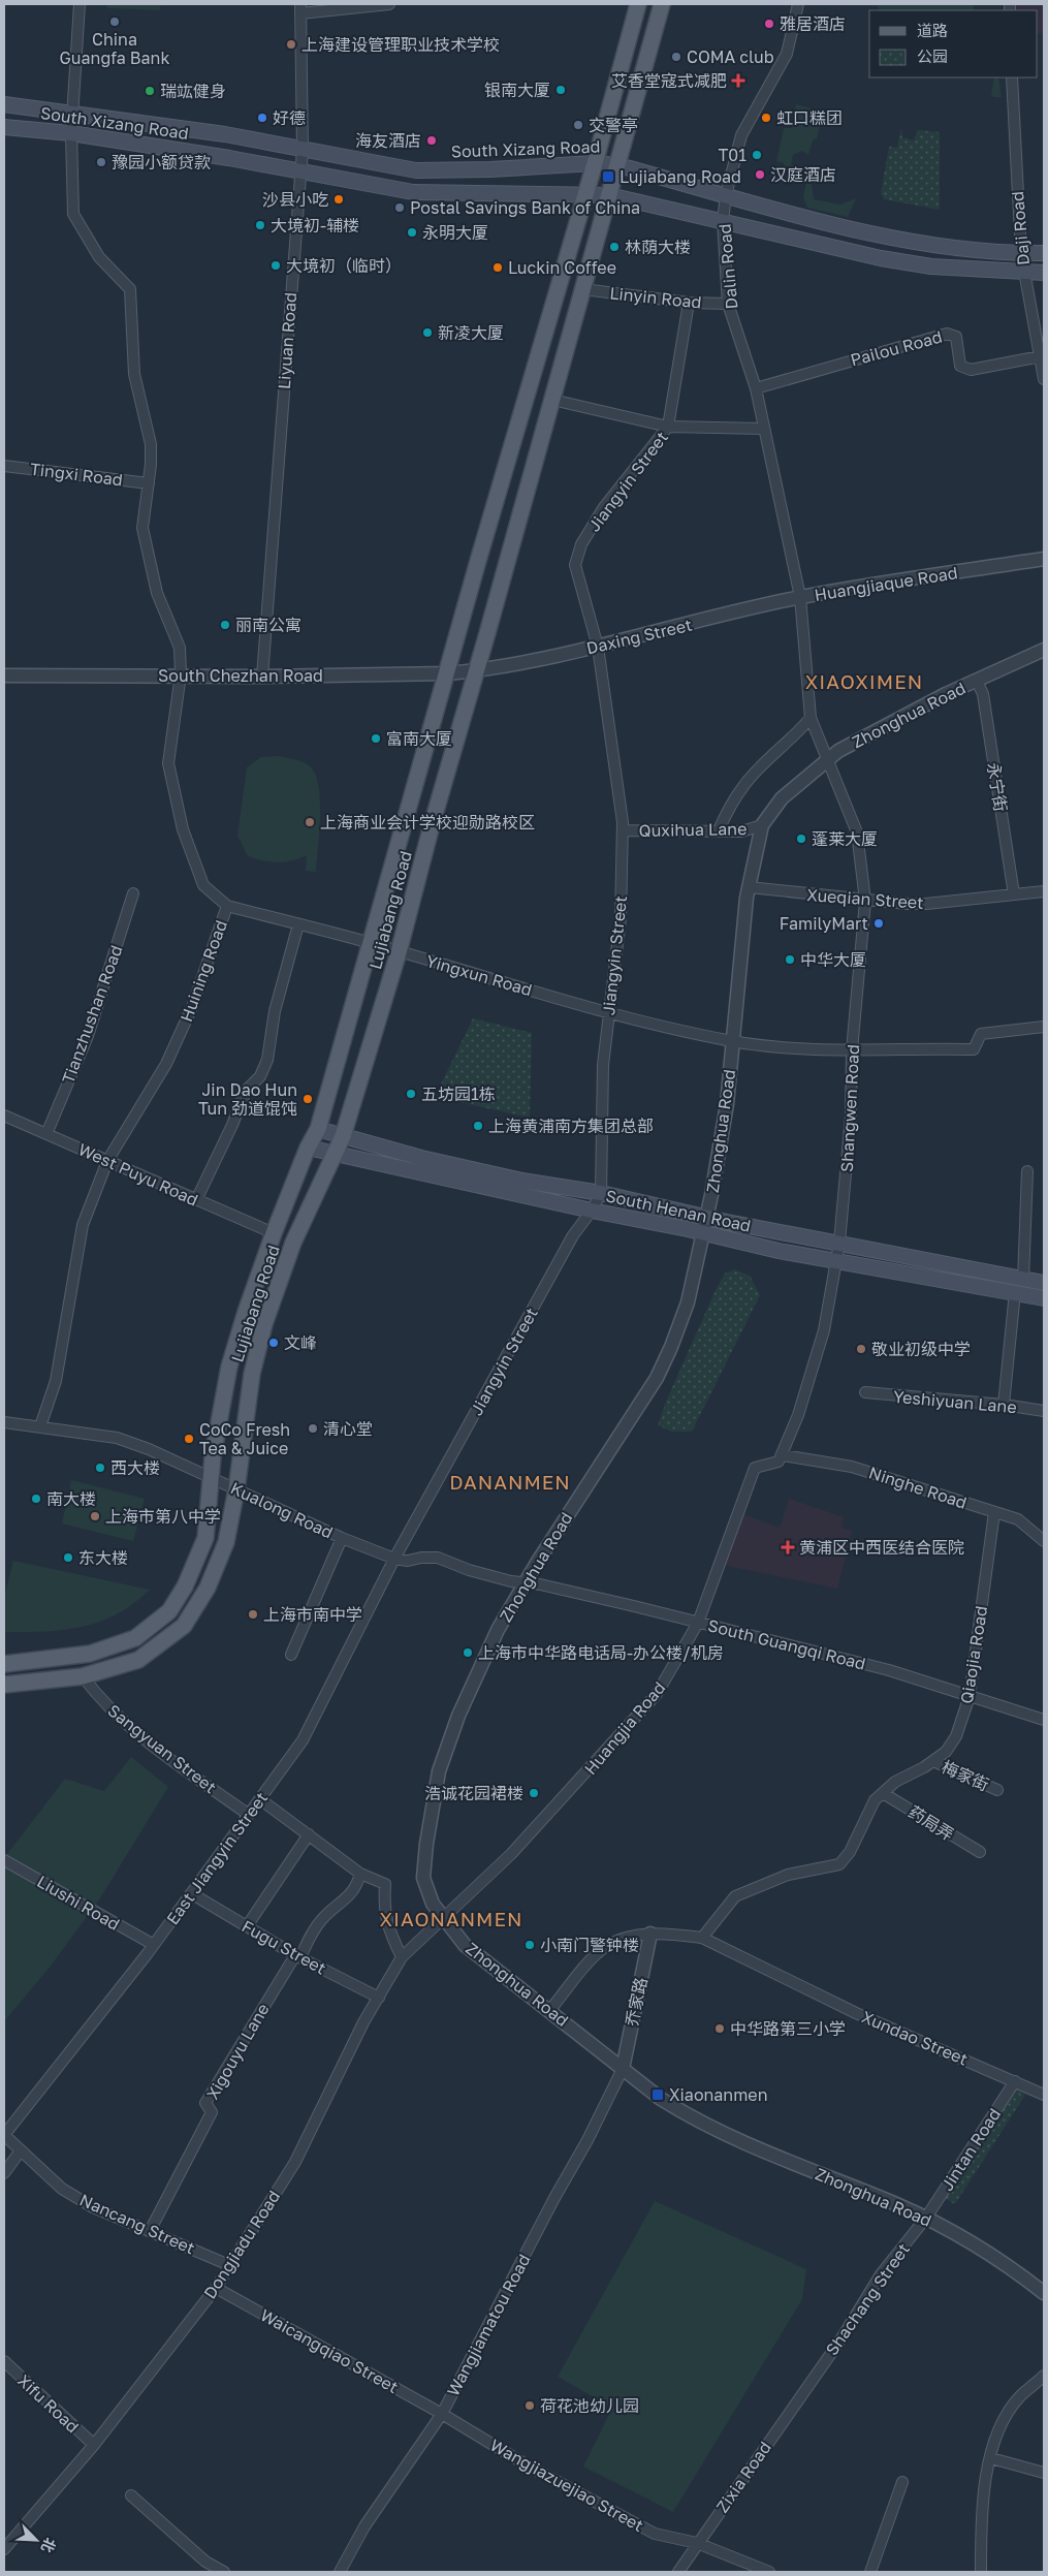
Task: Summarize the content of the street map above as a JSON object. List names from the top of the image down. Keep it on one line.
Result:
{"streets":{"main road":["South Xizang Road","Lujiabang Road","South Henan Road"],"street":["Daji Road","Dalin Road","Linyin Road","Liyuan Road","Pailou Road","Tingxi Road","Jiangyin Street","Huangjiaque Road","Daxing Street","South Chezhan Road","Zhonghua Road","永宁街","Quxihua Lane","Xueqian Street","Huining Road","Yingxun Road","Tianzhushan Road","Shangwen Road","West Puyu Road","Yeshiyuan Lane","Ninghe Road","Kualong Road","South Guangqi Road","Qiaojia Road","Huangjia Road","Sangyuan Street","梅家街","药局弄","East Jiangyin Street","Liushi Road","Fugu Street","乔家路","Xundao Street","Xigouyu Lane","Jintan Road","Nancang Street","Dongjiadu Road","Shachang Street","Wangjiamatou Road","Waicangqiao Street","Xifu Road","Zixia Road","Wangjiazuejiao Street"]},"crossings":[["South Xizang Road","Daji Road"],["South Xizang Road","Dalin Road"],["South Xizang Road","Liyuan Road"],["South Xizang Road","Lujiabang Road"],["South Xizang Road","Huining Road"],["Daji Road","Pailou Road"],["Dalin Road","Linyin Road"],["Dalin Road","Pailou Road"],["Dalin Road","Huangjiaque Road"],["Dalin Road","Daxing Street"],["Linyin Road","Jiangyin Street"],["Linyin Road","Lujiabang Road"],["Liyuan Road","South Chezhan Road"],["Tingxi Road","Huining Road"],["Jiangyin Street","Daxing Street"],["Jiangyin Street","Quxihua Lane"],["Jiangyin Street","Yingxun Road"],["Jiangyin Street","South Henan Road"],["Jiangyin Street","Kualong Road"],["Jiangyin Street","East Jiangyin Street"],["Huangjiaque Road","Daxing Street"],["Huangjiaque Road","Zhonghua Road"],["Huangjiaque Road","Shangwen Road"],["Daxing Street","South Chezhan Road"],["Daxing Street","Lujiabang Road"],["South Chezhan Road","Lujiabang Road"],["South Chezhan Road","Huining Road"],["Zhonghua Road","永宁街"],["Zhonghua Road","Quxihua Lane"],["Zhonghua Road","Xueqian Street"],["Zhonghua Road","Yingxun Road"],["Zhonghua Road","Shangwen Road"],["Zhonghua Road","South Henan Road"],["Zhonghua Road","Kualong Road"],["Zhonghua Road","South Guangqi Road"],["Zhonghua Road","Huangjia Road"],["Zhonghua Road","乔家路"],["Zhonghua Road","Jintan Road"],["Zhonghua Road","Dongjiadu Road"],["Zhonghua Road","Shachang Street"],["Zhonghua Road","Wangjiamatou Road"],["永宁街","Xueqian Street"],["Xueqian Street","Shangwen Road"],["Lujiabang Road","Yingxun Road"],["Lujiabang Road","West Puyu Road"],["Lujiabang Road","South Henan Road"],["Lujiabang Road","Kualong Road"],["Lujiabang Road","Sangyuan Street"],["Huining Road","Yingxun Road"],["Huining Road","West Puyu Road"],["Huining Road","Kualong Road"],["Yingxun Road","Shangwen Road"],["Tianzhushan Road","West Puyu Road"],["Shangwen Road","South Henan Road"],["Shangwen Road","Ninghe Road"],["Shangwen Road","Huangjia Road"],["Ninghe Road","Qiaojia Road"],["Ninghe Road","Huangjia Road"],["Kualong Road","South Guangqi Road"],["Kualong Road","East Jiangyin Street"],["South Guangqi Road","Qiaojia Road"],["South Guangqi Road","Huangjia Road"],["Qiaojia Road","梅家街"],["Qiaojia Road","药局弄"],["Qiaojia Road","Xundao Street"],["Huangjia Road","Dongjiadu Road"],["Sangyuan Street","East Jiangyin Street"],["East Jiangyin Street","Liushi Road"],["East Jiangyin Street","Fugu Street"],["East Jiangyin Street","Nancang Street"],["Fugu Street","Xigouyu Lane"],["Fugu Street","Dongjiadu Road"],["乔家路","Wangjiamatou Road"],["Xundao Street","Jintan Road"],["Xigouyu Lane","Nancang Street"],["Jintan Road","Shachang Street"],["Nancang Street","Dongjiadu Road"],["Dongjiadu Road","Waicangqiao Street"],["Dongjiadu Road","Xifu Road"],["Shachang Street","Zixia Road"],["Wangjiamatou Road","Waicangqiao Street"],["Wangjiamatou Road","Wangjiazuejiao Street"],["Waicangqiao Street","Wangjiazuejiao Street"],["Zixia Road","Wangjiazuejiao Street"]],"districts":["XIAOXIMEN","DANANMEN","XIAONANMEN"],"places":{"other":["China Guangfa Bank","雅居酒店","上海建设管理职业技术学校","COMA club","银南大厦","瑞竑健身","好德","虹口糕团","交警亭","海友酒店","T01","豫园小额贷款","汉庭酒店","沙县小吃","Postal Savings Bank of China","大境初-辅楼","永明大厦","林荫大楼","大境初（临时）","Luckin Coffee","新凌大厦","丽南公寓","富南大厦","上海商业会计学校迎勋路校区","蓬莱大厦","FamilyMart","中华大厦","五坊园1栋","Jin Dao Hun Tun 劲道馄饨","上海黄浦南方集团总部","文峰","敬业初级中学","清心堂","CoCo Fresh Tea & Juice","西大楼","南大楼","上海市第八中学","东大楼","上海市南中学","上海市中华路电话局-办公楼/机房","浩诚花园裙楼","小南门警钟楼","中华路第三小学","荷花池幼儿园"],"health":["艾香堂寇式减肥","黄浦区中西医结合医院"],"transit":["Lujiabang Road","Xiaonanmen"]},"legend":["道路","公园"],"north":"bottom right"}
